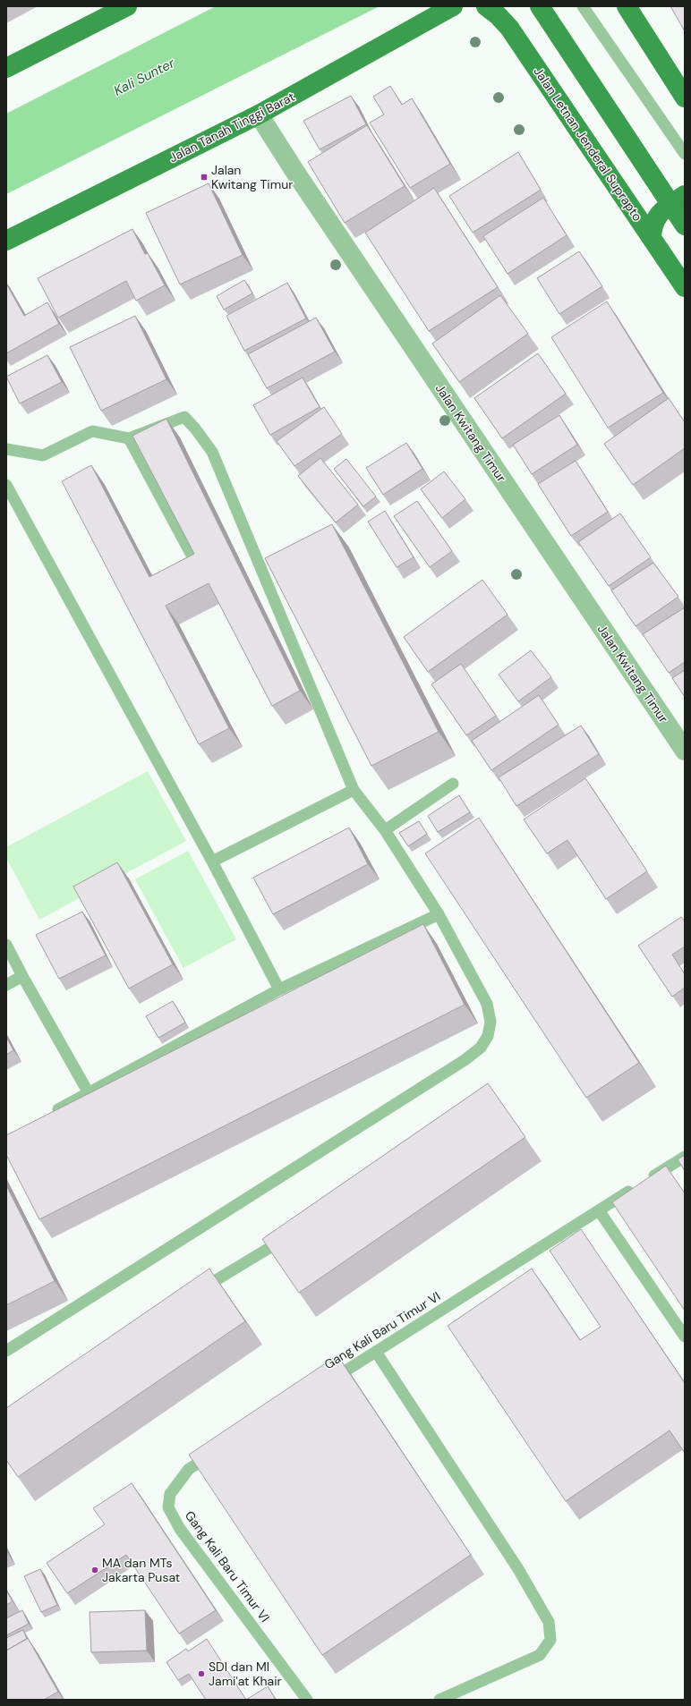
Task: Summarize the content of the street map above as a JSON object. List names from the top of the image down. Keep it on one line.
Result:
{"streets":{"main road":["Jalan Tanah Tinggi Barat","Jalan Letnan Jenderal Suprapto"],"street":["Jalan Kwitang Timur"],"lane":["Gang Kali Baru Timur VI"]},"crossings":[["Jalan Tanah Tinggi Barat","Jalan Kwitang Timur"]],"water":["Kali Sunter"],"places":{"transit":["Jalan Kwitang Timur"],"other":["MA dan MTs Jakarta Pusat","SDI dan MI Jami'at Khair"]}}
